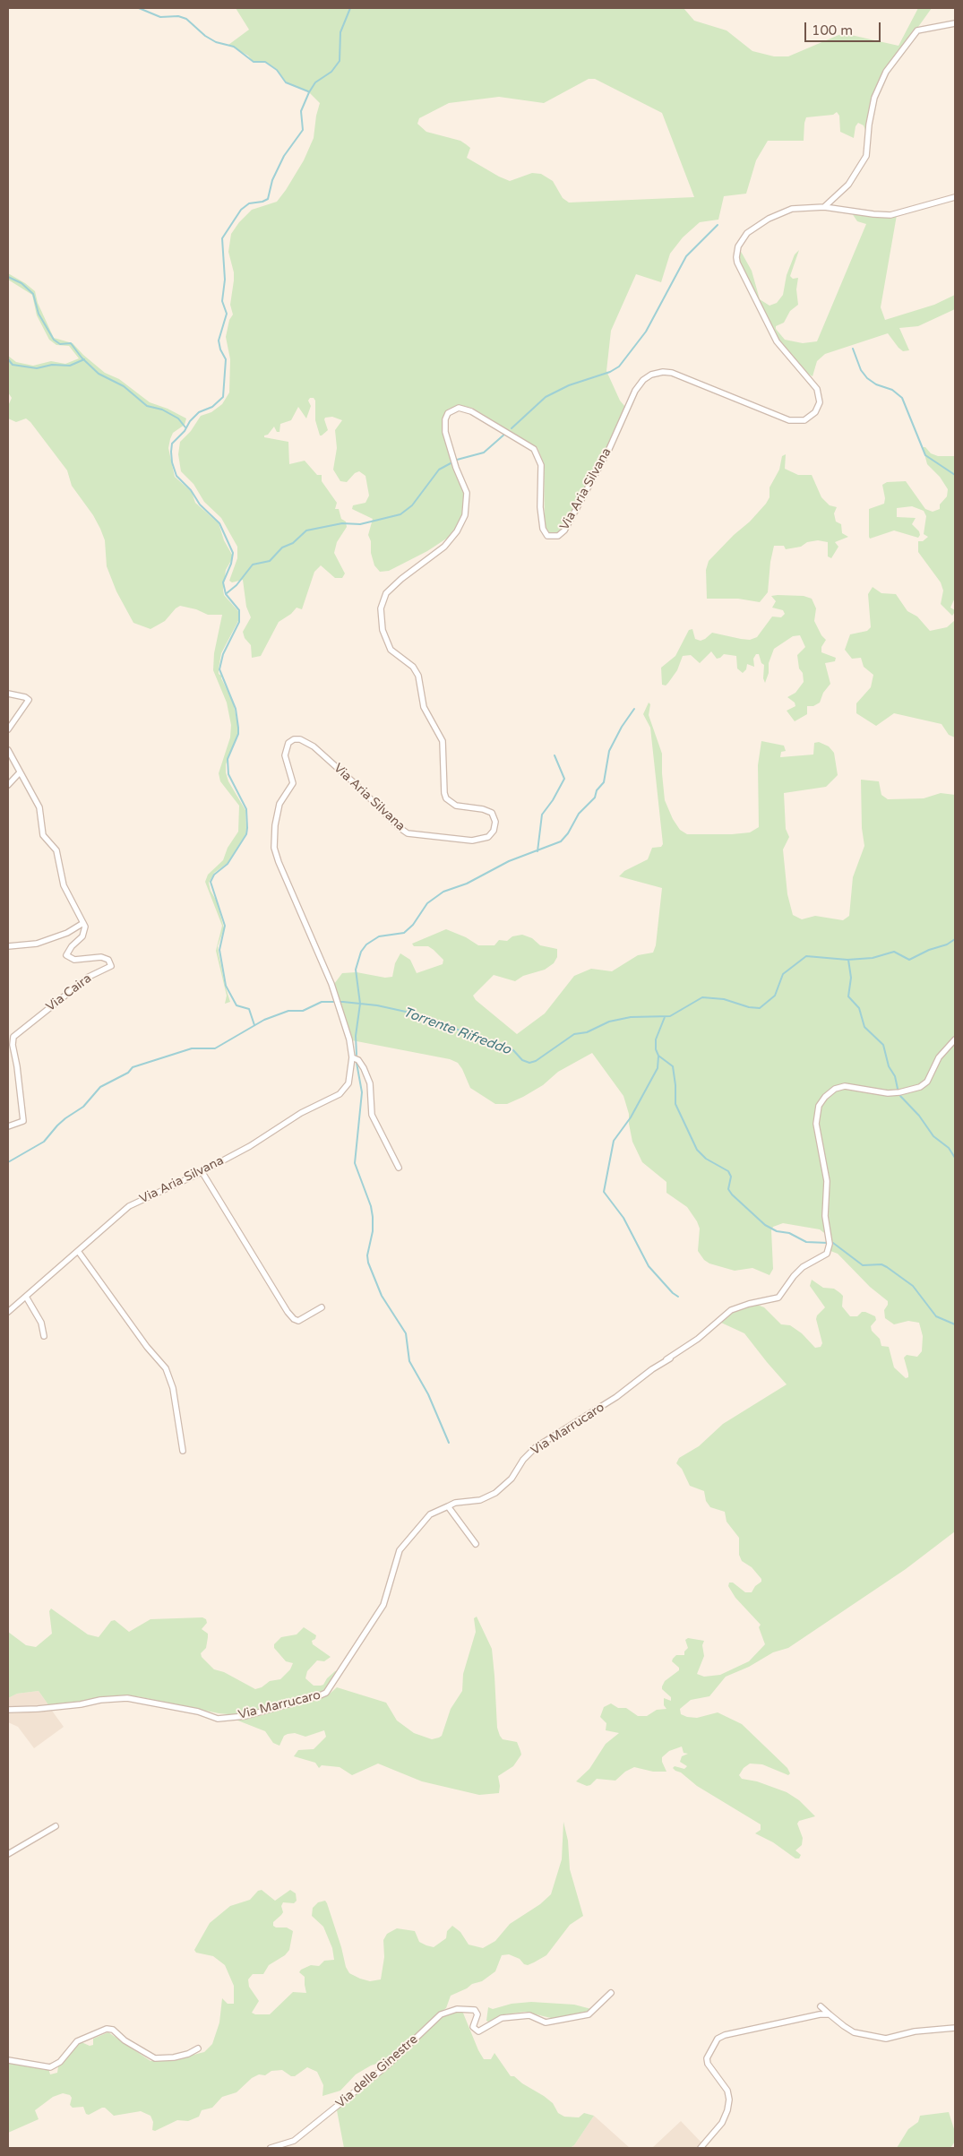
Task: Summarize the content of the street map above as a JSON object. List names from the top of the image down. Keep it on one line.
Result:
{"streets":{"street":["Via Aria Silvana","Via Caira","Via Marrucaro","Via delle Ginestre"]},"water":["Torrente Rifreddo"],"scale_bar":"100 m"}
